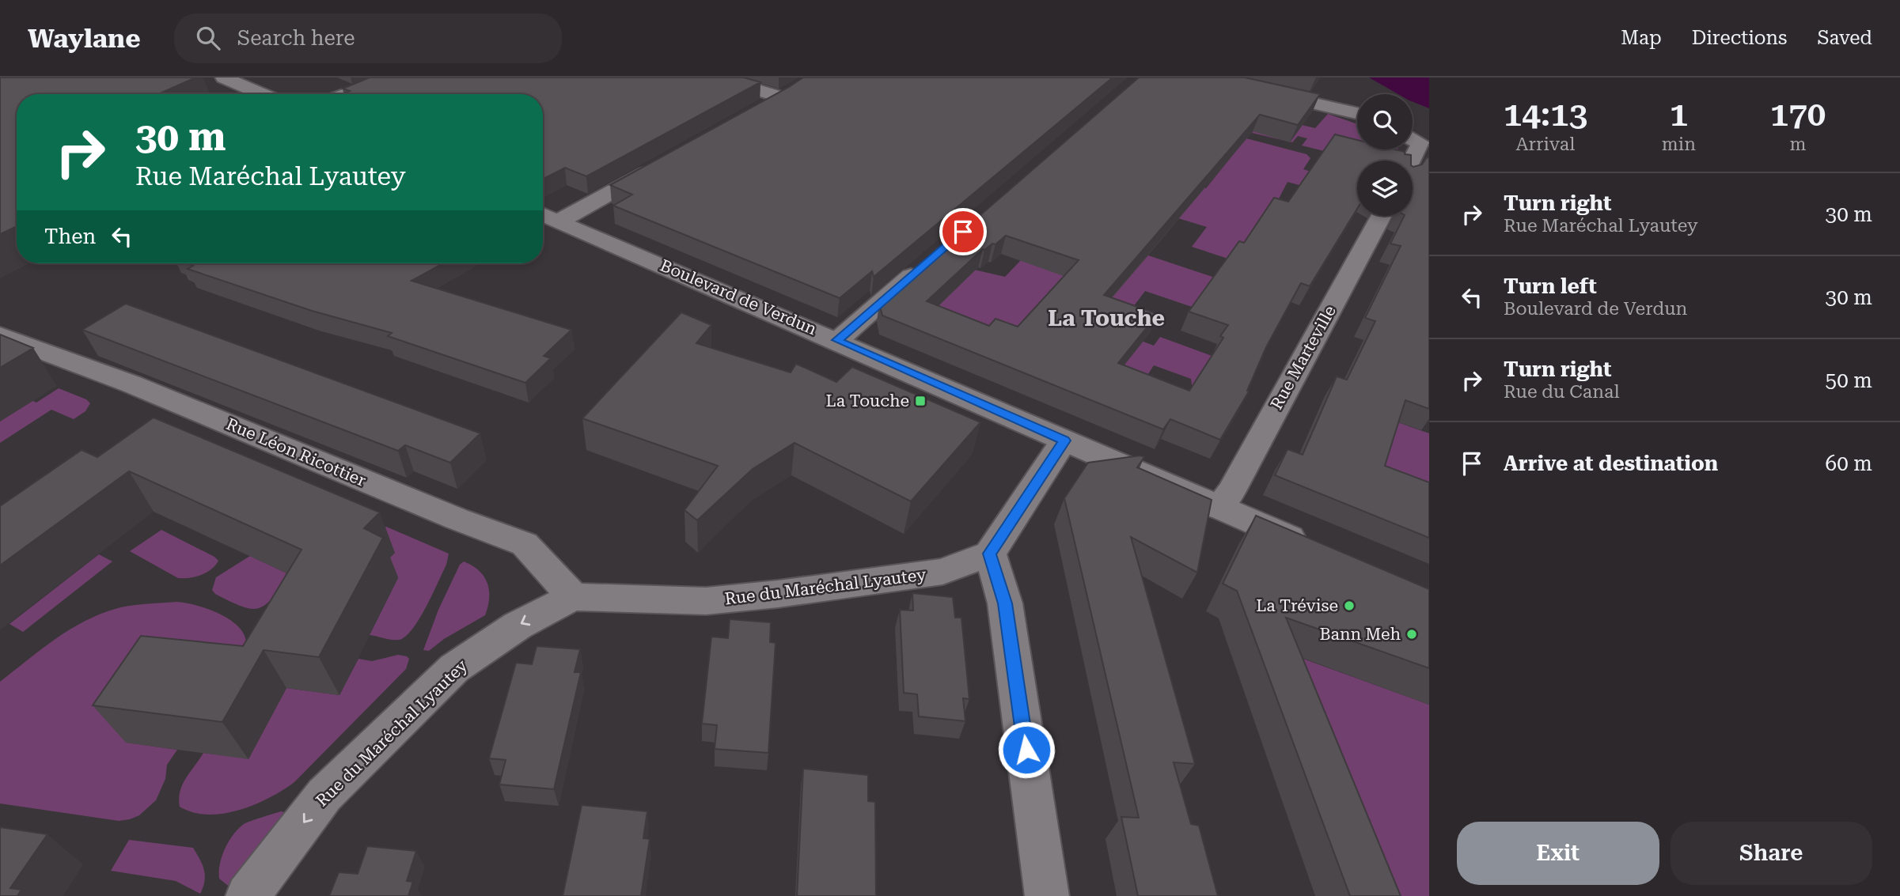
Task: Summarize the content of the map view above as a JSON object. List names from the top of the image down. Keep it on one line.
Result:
{"streets":{"street":["Boulevard de Verdun","Rue Marteville","Rue Léon Ricottier","Rue du Maréchal Lyautey"]},"crossings":[["Boulevard de Verdun","Rue Marteville"],["Rue Léon Ricottier","Rue du Maréchal Lyautey"]],"one_way":["Rue du Maréchal Lyautey"],"districts":["La Touche"],"places":{"transit":["La Touche"],"other":["La Trévise","Bann Meh"]},"page":{"header":"Waylane","search":"Search here","nav":["Map","Directions","Saved"],"eta":["14:13","Arrival","1","min","170","m"],"turn":["30 m","Rue Maréchal Lyautey"],"list":[{"name":"Turn right","note":"Rue Maréchal Lyautey","value":"30 m"},{"name":"Turn left","note":"Boulevard de Verdun","value":"30 m"},{"name":"Turn right","note":"Rue du Canal","value":"50 m"},{"name":"Arrive at destination","value":"60 m"}],"then":"Then","buttons":["Exit","Share"]}}
